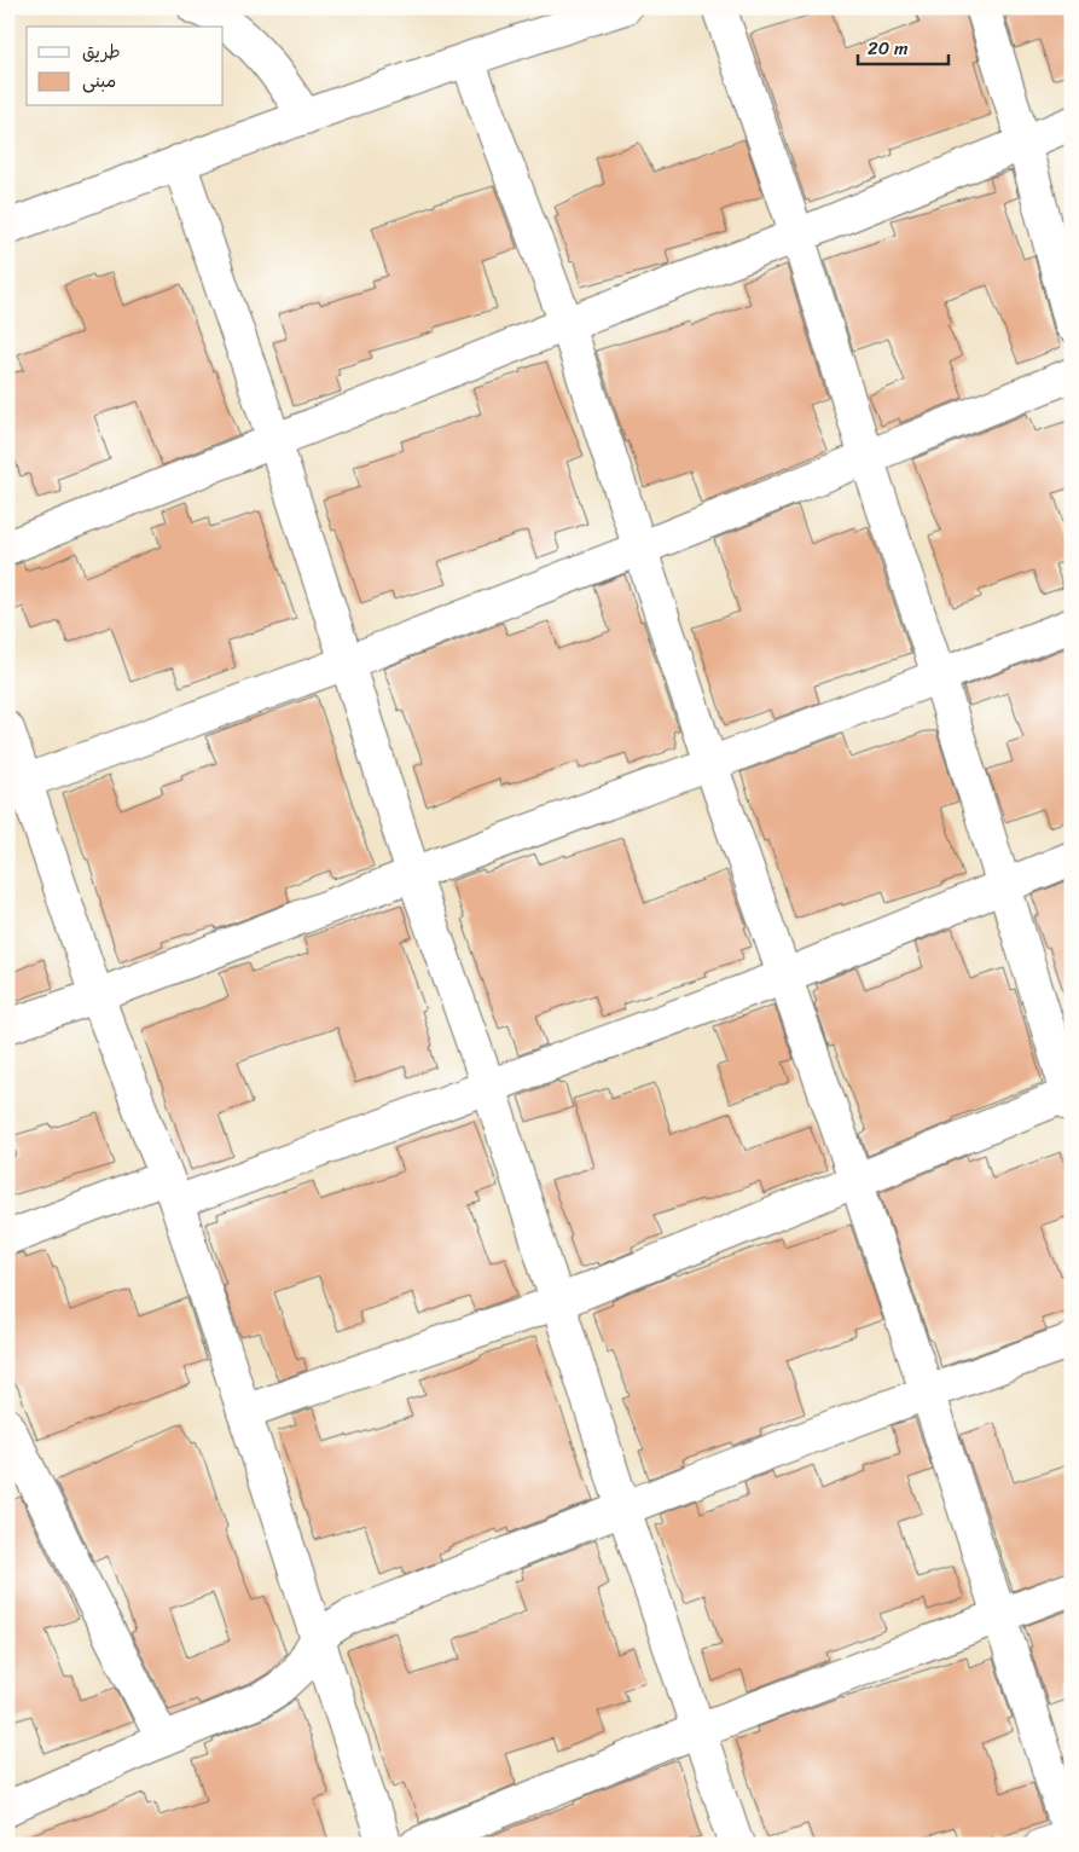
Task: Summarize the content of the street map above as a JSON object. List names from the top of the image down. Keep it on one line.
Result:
{"legend":["طريق","مبنى"],"scale_bar":"20 m"}
